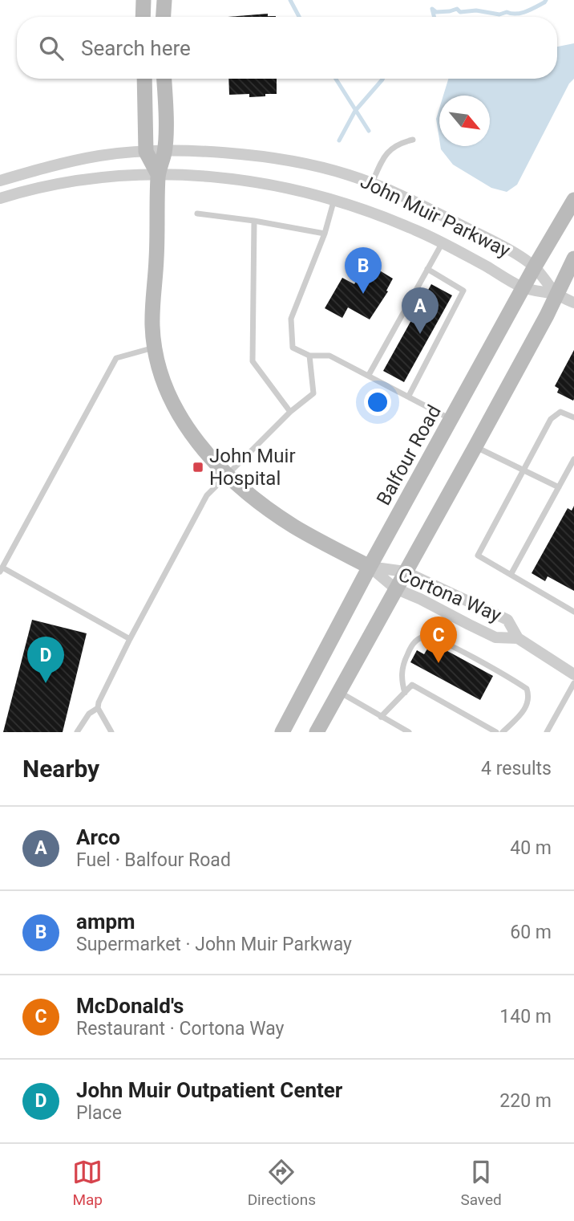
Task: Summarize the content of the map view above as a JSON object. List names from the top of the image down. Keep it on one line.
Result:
{"streets":{"main road":["Balfour Road"],"street":["John Muir Parkway","Cortona Way"]},"crossings":[["John Muir Parkway","Balfour Road"],["Balfour Road","Cortona Way"]],"places":{"transit":["John Muir Hospital"]},"north":"bottom right","page":{"search":"Search here","pins":["B","A","C","D"],"heading":["Nearby","4 results"],"list":[{"mark":"A","name":"Arco","note":"Fuel · Balfour Road","value":"40 m"},{"mark":"B","name":"ampm","note":"Supermarket · John Muir Parkway","value":"60 m"},{"mark":"C","name":"McDonald's","note":"Restaurant · Cortona Way","value":"140 m"},{"mark":"D","name":"John Muir Outpatient Center","note":"Place","value":"220 m"}],"nav":["Map","Directions","Saved"]}}
